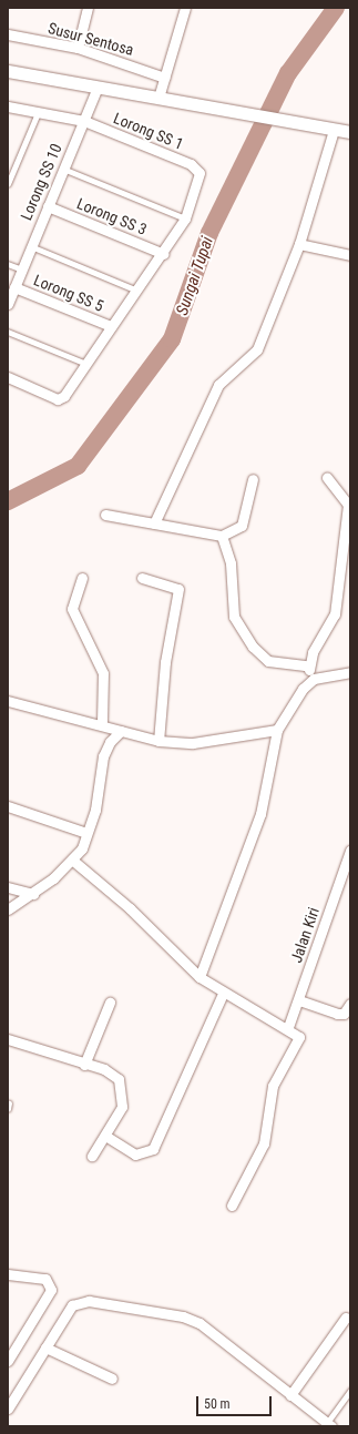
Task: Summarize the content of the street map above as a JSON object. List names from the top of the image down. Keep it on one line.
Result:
{"streets":{"street":["Susur Sentosa","Lorong SS 1","Lorong SS 10","Lorong SS 3","Lorong SS 5","Jalan Kiri"]},"crossings":[["Lorong SS 1","Lorong SS 10"],["Lorong SS 10","Lorong SS 3"],["Lorong SS 10","Lorong SS 5"]],"water":["Sungai Tupai"],"scale_bar":"50 m"}
